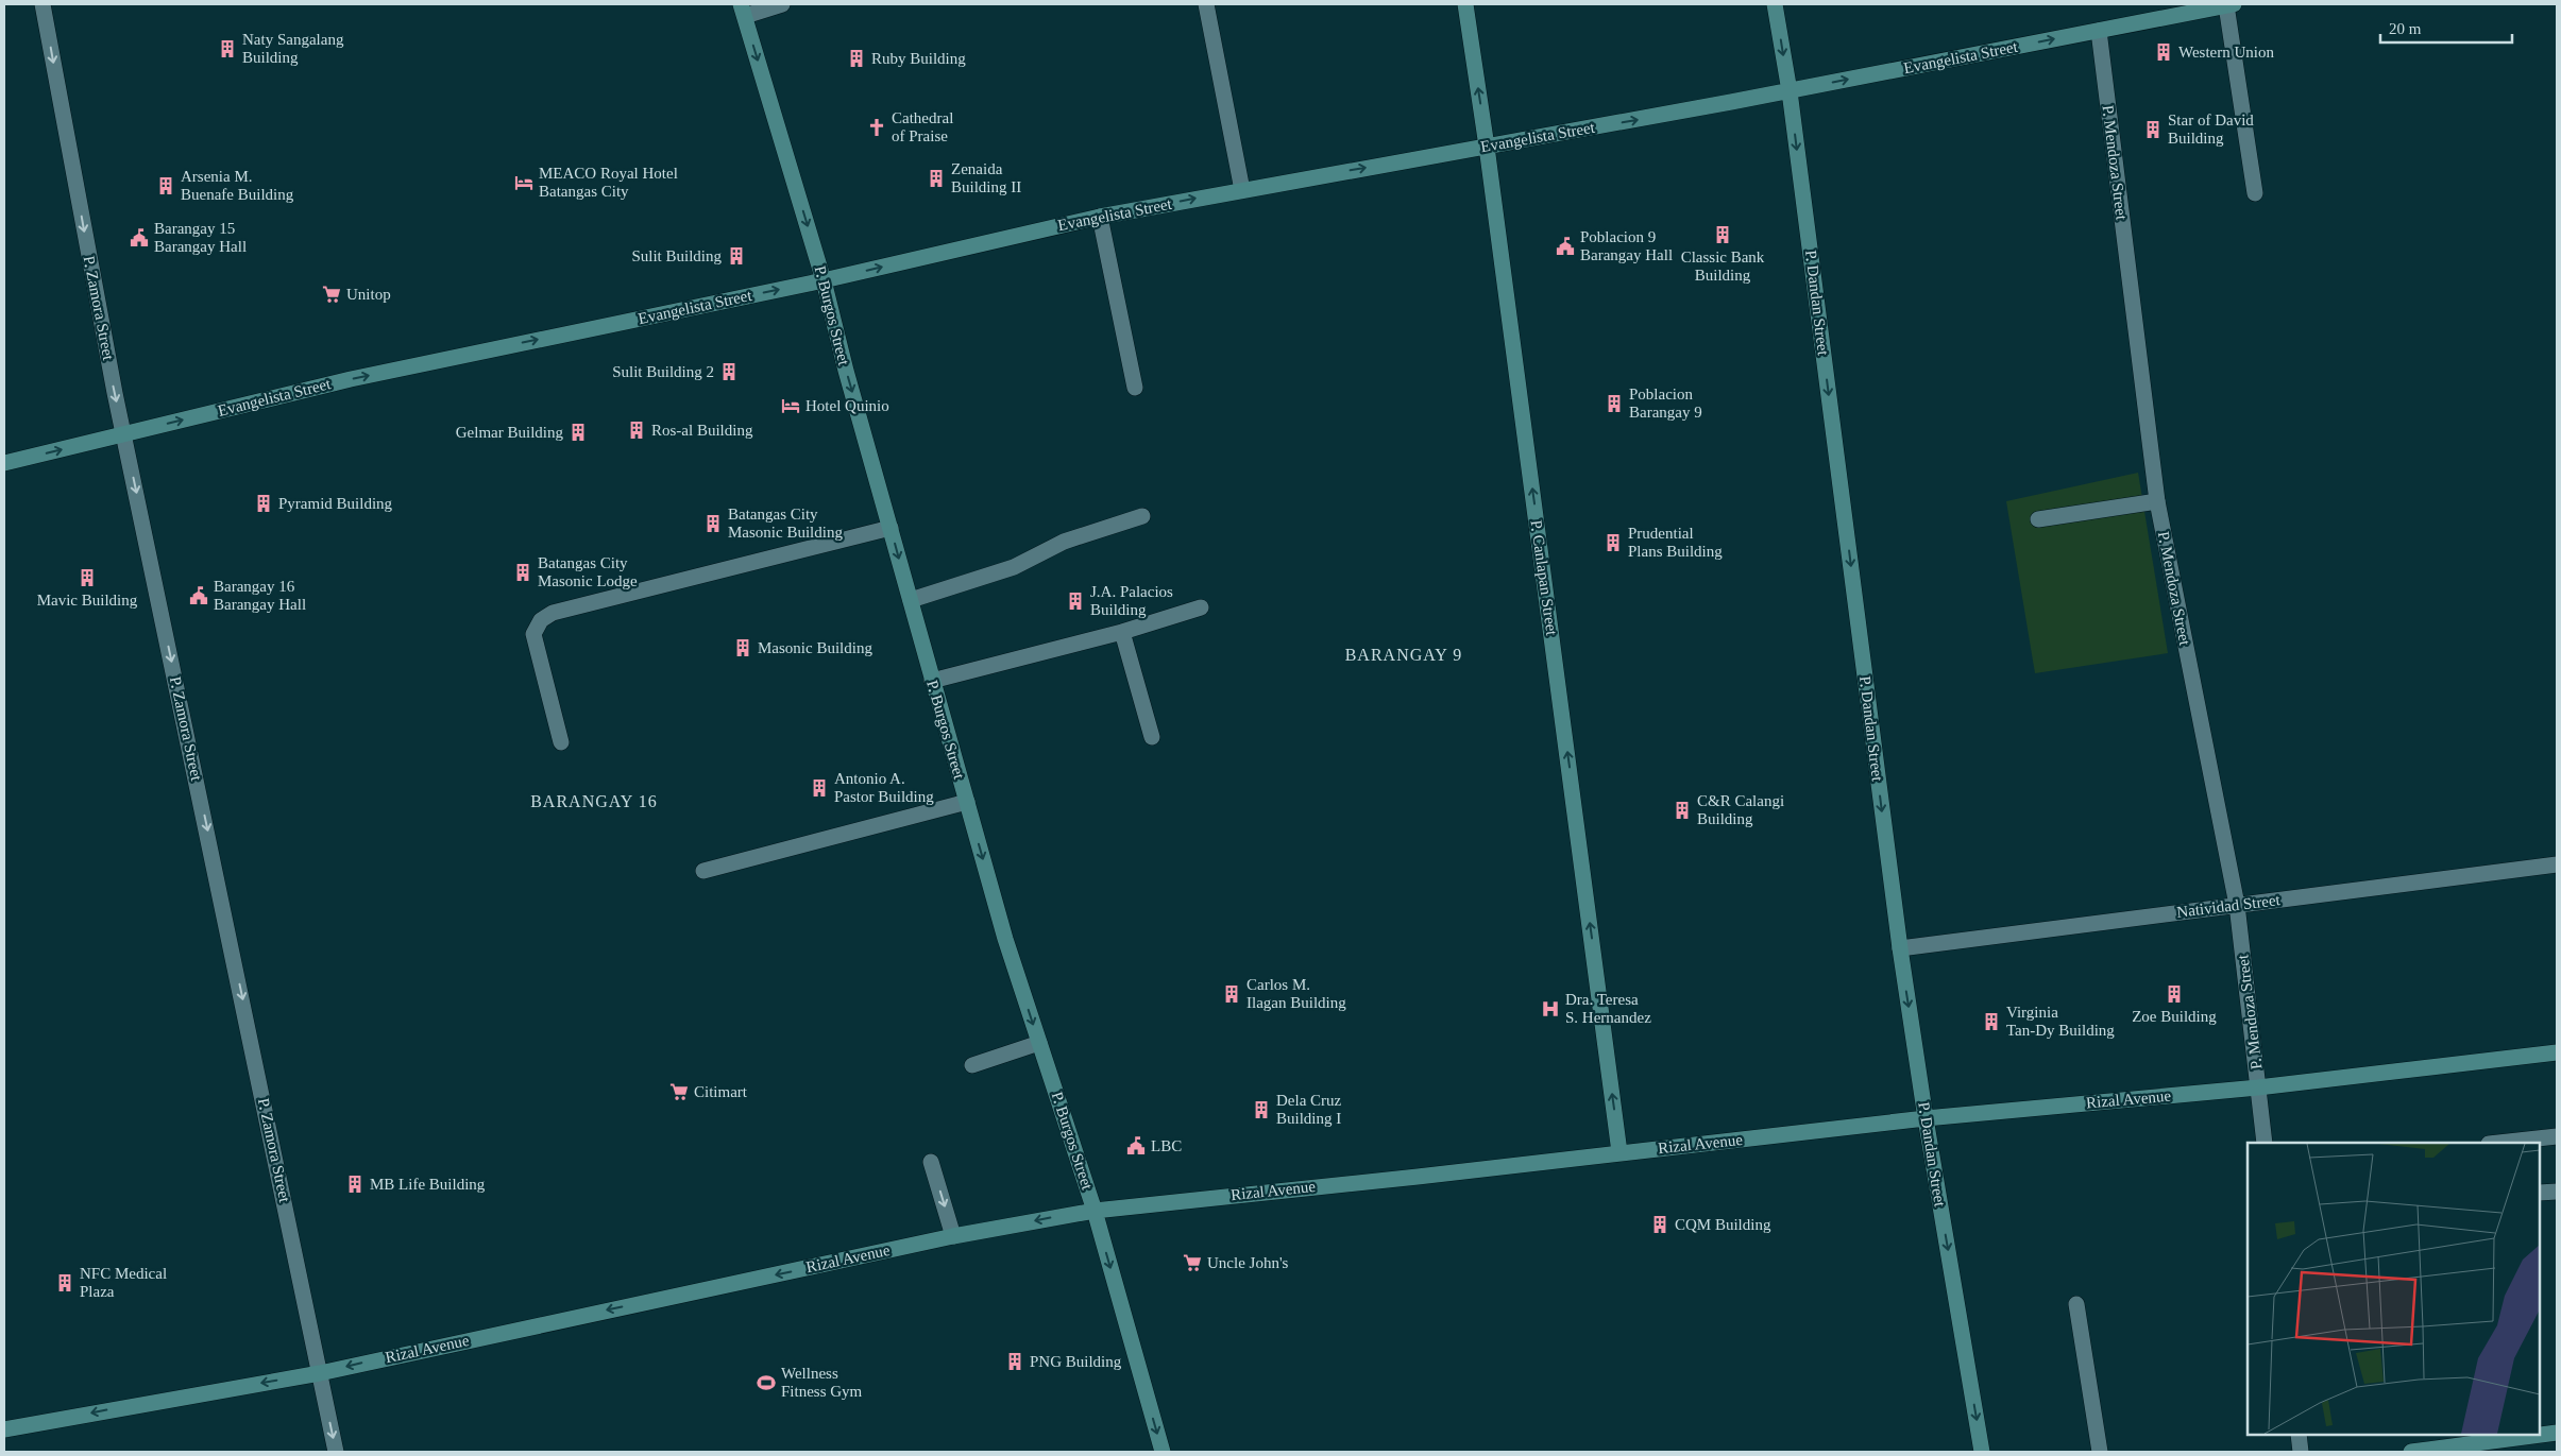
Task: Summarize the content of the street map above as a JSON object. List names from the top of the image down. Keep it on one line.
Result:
{"streets":{"street":["Evangelista Street","P. Mendoza Street","P. Dandan Street","P. Zamora Street","P. Burgos Street","P. Canlapan Street","Natividad Street","Rizal Avenue"]},"crossings":[["Evangelista Street","P. Mendoza Street"],["Evangelista Street","P. Dandan Street"],["Evangelista Street","P. Zamora Street"],["Evangelista Street","P. Burgos Street"],["Evangelista Street","P. Canlapan Street"],["P. Mendoza Street","Natividad Street"],["P. Mendoza Street","Rizal Avenue"],["P. Dandan Street","Natividad Street"],["P. Dandan Street","Rizal Avenue"],["P. Zamora Street","Rizal Avenue"],["P. Burgos Street","Rizal Avenue"],["P. Canlapan Street","Rizal Avenue"]],"one_way":["Evangelista Street","P. Dandan Street","P. Zamora Street","P. Burgos Street","P. Canlapan Street","Rizal Avenue"],"districts":["BARANGAY 9","BARANGAY 16"],"places":{"building":["Naty Sangalang Building","Western Union","Ruby Building","Star of David Building","Zenaida Building II","Arsenia M. Buenafe Building","Classic Bank Building","Sulit Building","Sulit Building 2","Poblacion Barangay 9","Ros-al Building","Gelmar Building","Pyramid Building","Batangas City Masonic Building","Prudential Plans Building","Batangas City Masonic Lodge","Mavic Building","J.A. Palacios Building","Masonic Building","Antonio A. Pastor Building","C&R Calangi Building","Carlos M. Ilagan Building","Zoe Building","Virginia Tan-Dy Building","Dela Cruz Building I","MB Life Building","CQM Building","NFC Medical Plaza","PNG Building"],"church":["Cathedral of Praise"],"hotel":["MEACO Royal Hotel Batangas City","Hotel Quinio"],"public building":["Barangay 15 Barangay Hall","Poblacion 9 Barangay Hall","Barangay 16 Barangay Hall","LBC"],"supermarket":["Unitop","Citimart","Uncle John's"],"hospital":["Dra. Teresa S. Hernandez"],"sports":["Wellness Fitness Gym"]},"scale_bar":"20 m"}
